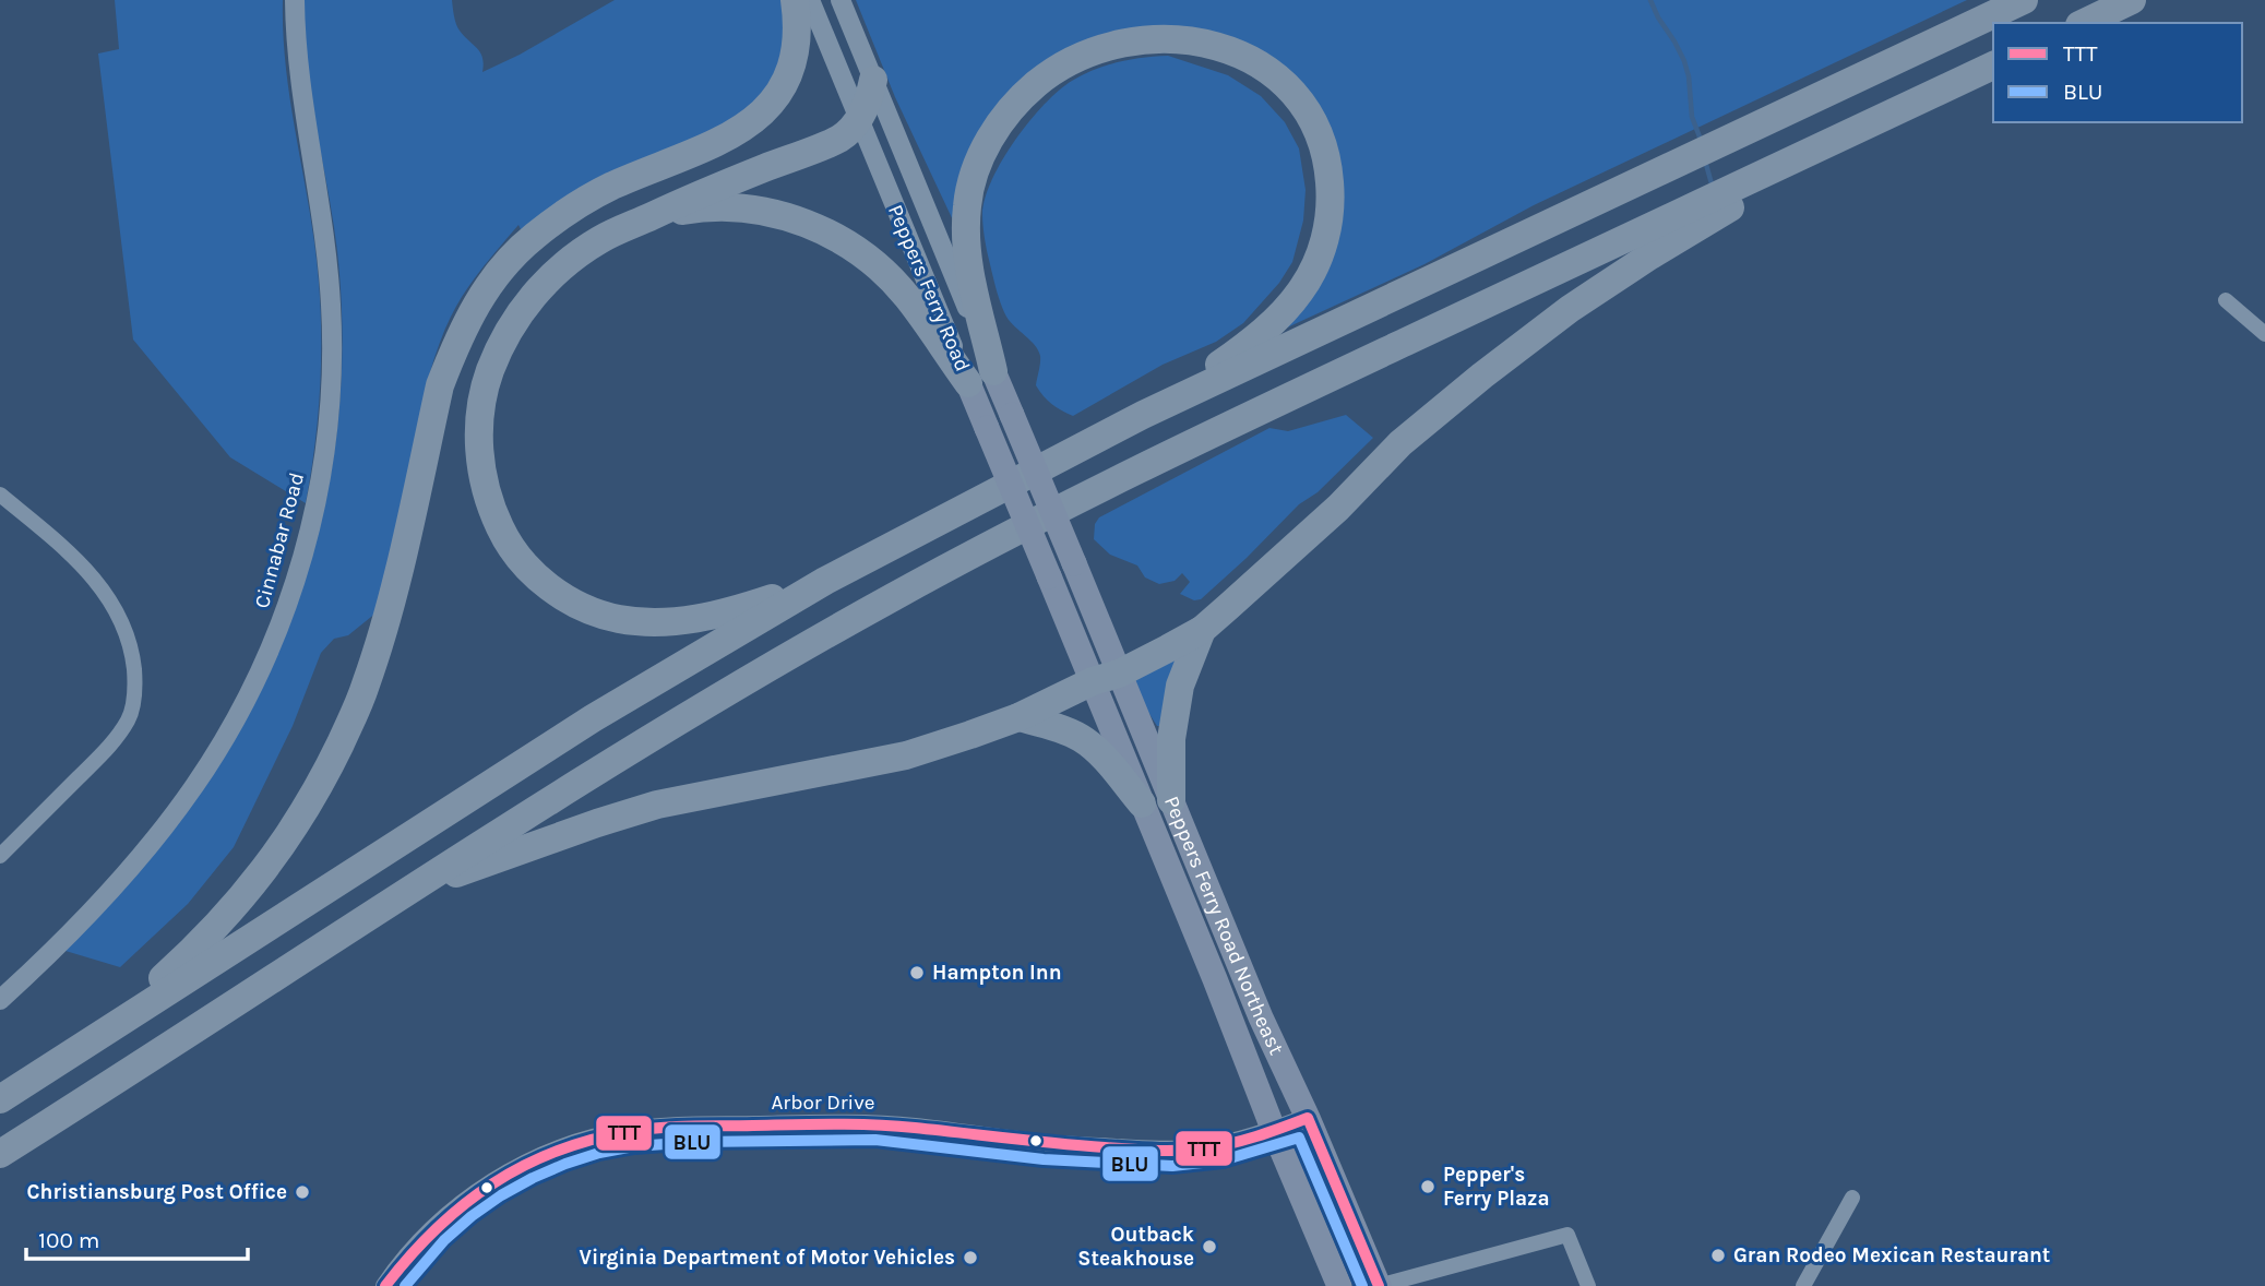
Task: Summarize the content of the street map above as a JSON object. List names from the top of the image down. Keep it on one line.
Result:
{"streets":{"main road":["Peppers Ferry Road","Peppers Ferry Road Northeast"],"street":["Cinnabar Road","Arbor Drive"]},"crossings":[["Peppers Ferry Road","Peppers Ferry Road Northeast"],["Peppers Ferry Road Northeast","Arbor Drive"]],"places":["Hampton Inn","Pepper's Ferry Plaza","Christiansburg Post Office","Outback Steakhouse","Gran Rodeo Mexican Restaurant","Virginia Department of Motor Vehicles"],"lines":["transit line TTT","transit line BLU"],"legend":["TTT","BLU"],"scale_bar":"100 m"}
